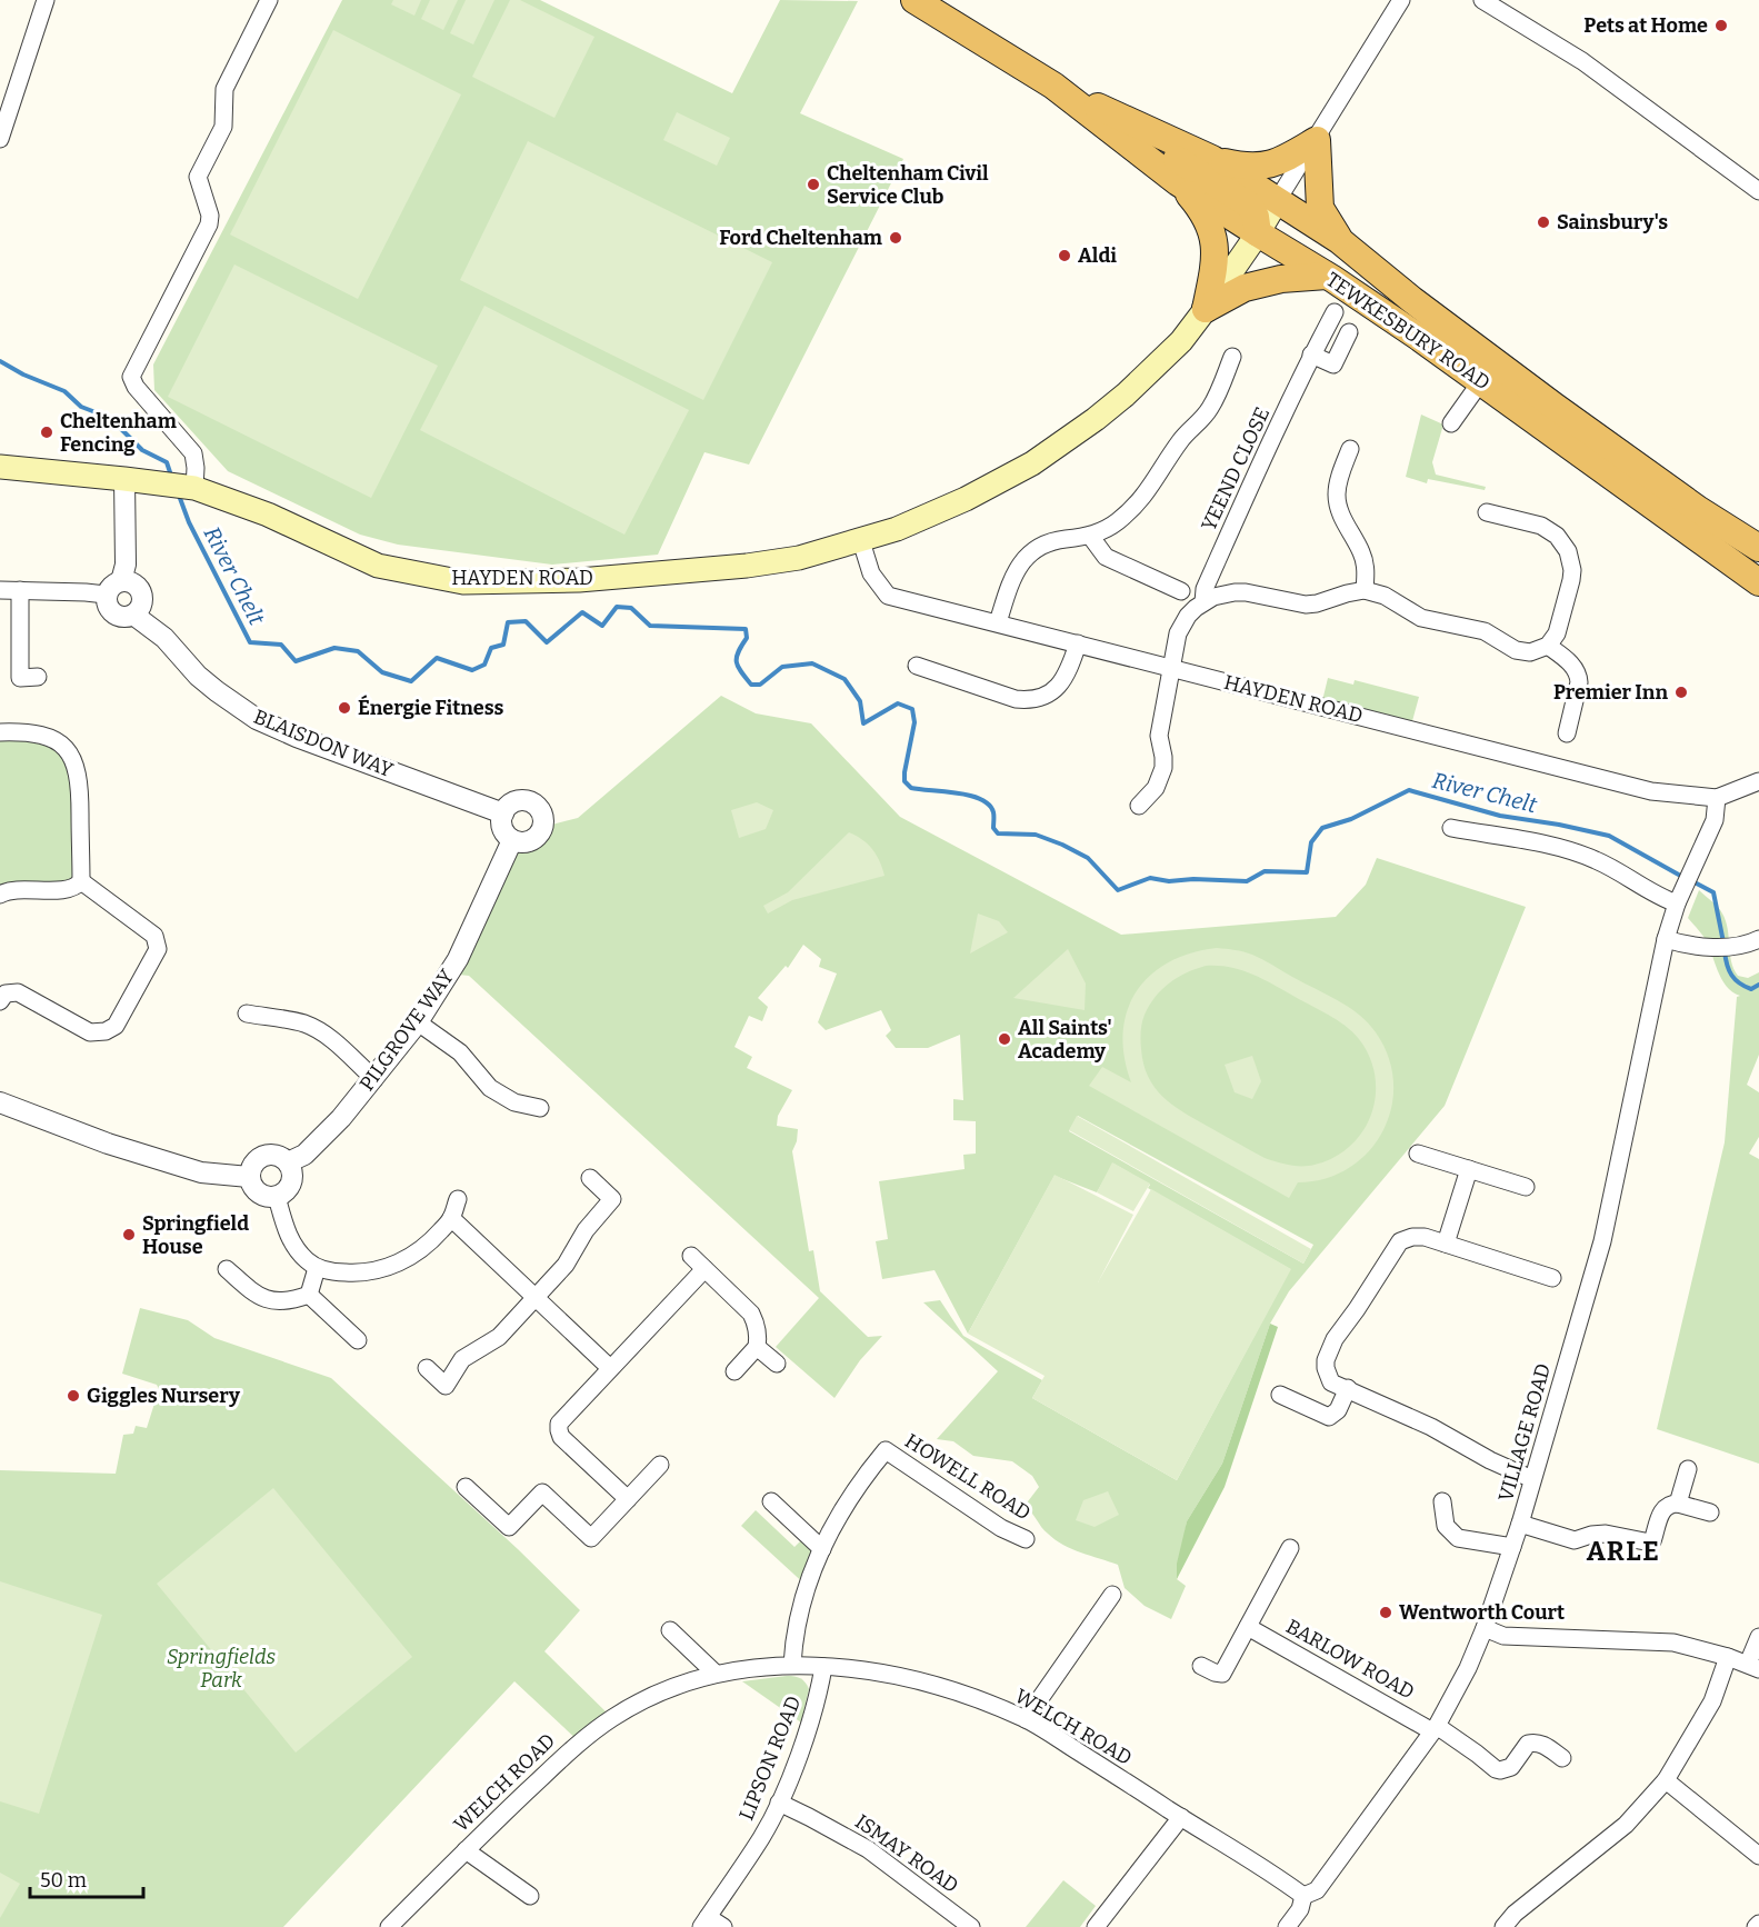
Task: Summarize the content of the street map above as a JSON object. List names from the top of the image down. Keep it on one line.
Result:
{"streets":{"highway":["TEWKESBURY ROAD"],"main road":["HAYDEN ROAD"],"street":["YEEND CLOSE","BLAISDON WAY","PILGROVE WAY","VILLAGE ROAD","HOWELL ROAD","BARLOW ROAD","WELCH ROAD","LIPSON ROAD","ISMAY ROAD"]},"crossings":[["TEWKESBURY ROAD","HAYDEN ROAD"],["HAYDEN ROAD","VILLAGE ROAD"],["BLAISDON WAY","PILGROVE WAY"],["VILLAGE ROAD","BARLOW ROAD"],["VILLAGE ROAD","WELCH ROAD"],["HOWELL ROAD","WELCH ROAD"],["WELCH ROAD","LIPSON ROAD"],["LIPSON ROAD","ISMAY ROAD"]],"districts":["ARLE"],"water":["River Chelt"],"parks":["Springfields Park"],"places":["Pets at Home","Cheltenham Civil Service Club","Sainsbury's","Ford Cheltenham","Aldi","Cheltenham Fencing","Premier Inn","Énergie Fitness","All Saints' Academy","Springfield House","Giggles Nursery","Wentworth Court"],"scale_bar":"50 m"}
